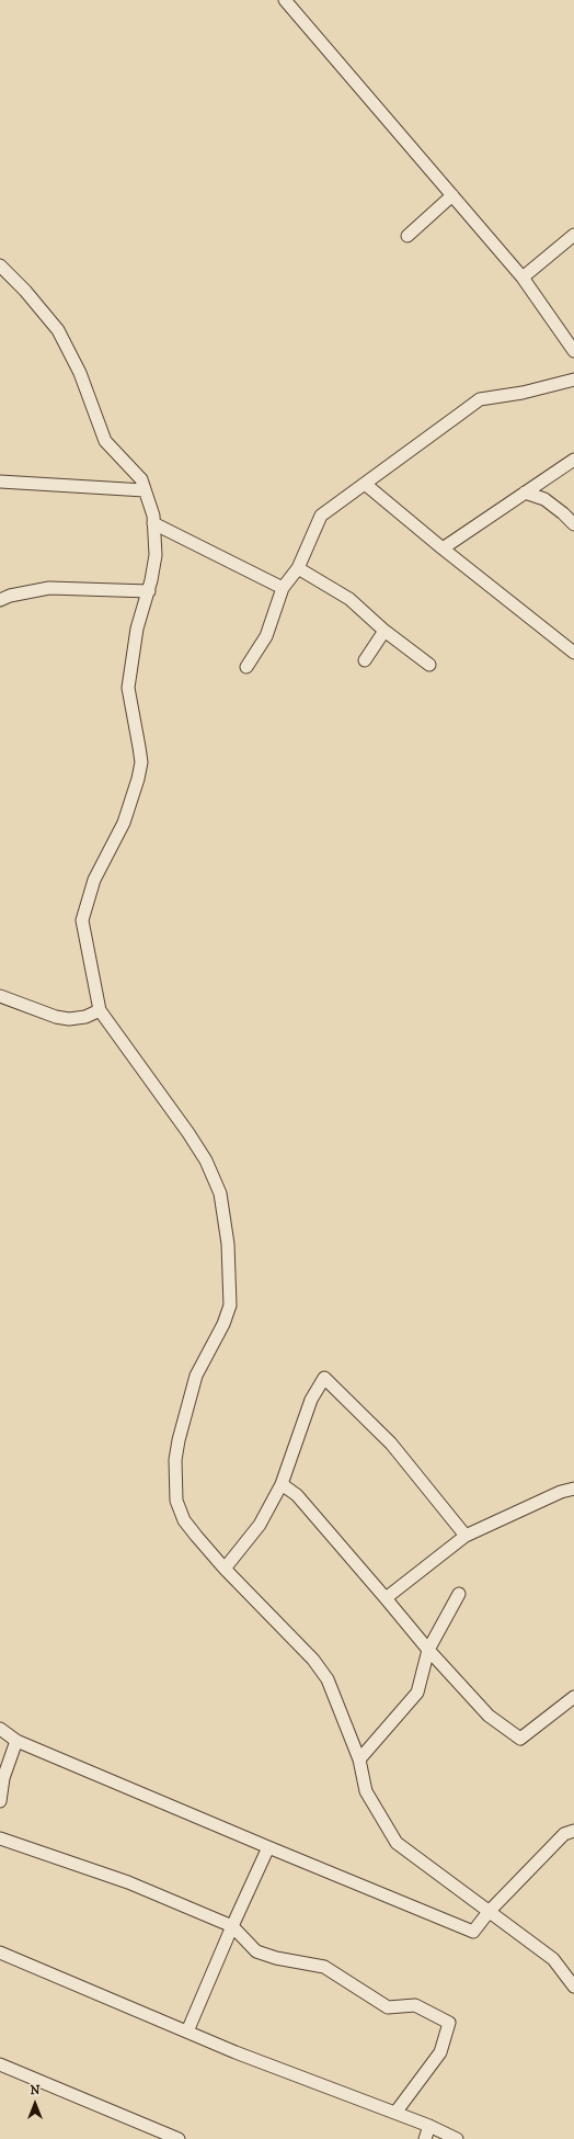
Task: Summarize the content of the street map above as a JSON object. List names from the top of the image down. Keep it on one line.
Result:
{"north":"top"}
